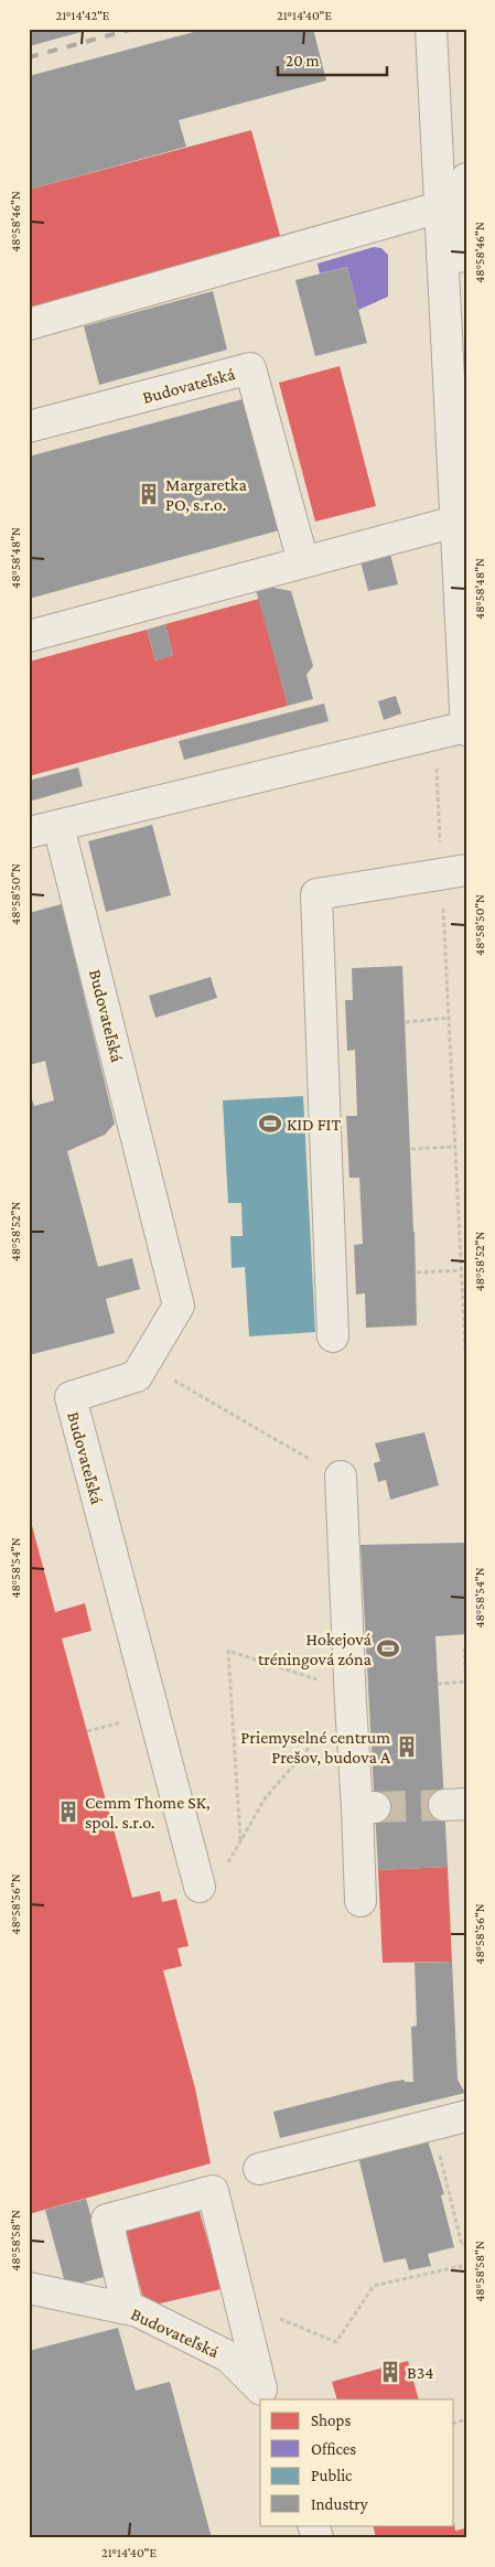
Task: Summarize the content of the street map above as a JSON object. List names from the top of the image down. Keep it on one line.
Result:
{"streets":{"street":["Budovateľská"]},"places":{"building":["Margaretka PO, s.r.o.","Priemyselné centrum Prešov, budova A","Cemm Thome SK, spol. s.r.o.","B34"],"sports":["KID FIT","Hokejová tréningová zóna"]},"legend":["Shops","Offices","Public","Industry"],"scale_bar":"20 m","coordinates":["21°14'42\"E","21°14'40\"E","48°58'46\"N","48°58'48\"N","48°58'50\"N","48°58'52\"N","48°58'54\"N","48°58'56\"N","48°58'58\"N"]}
